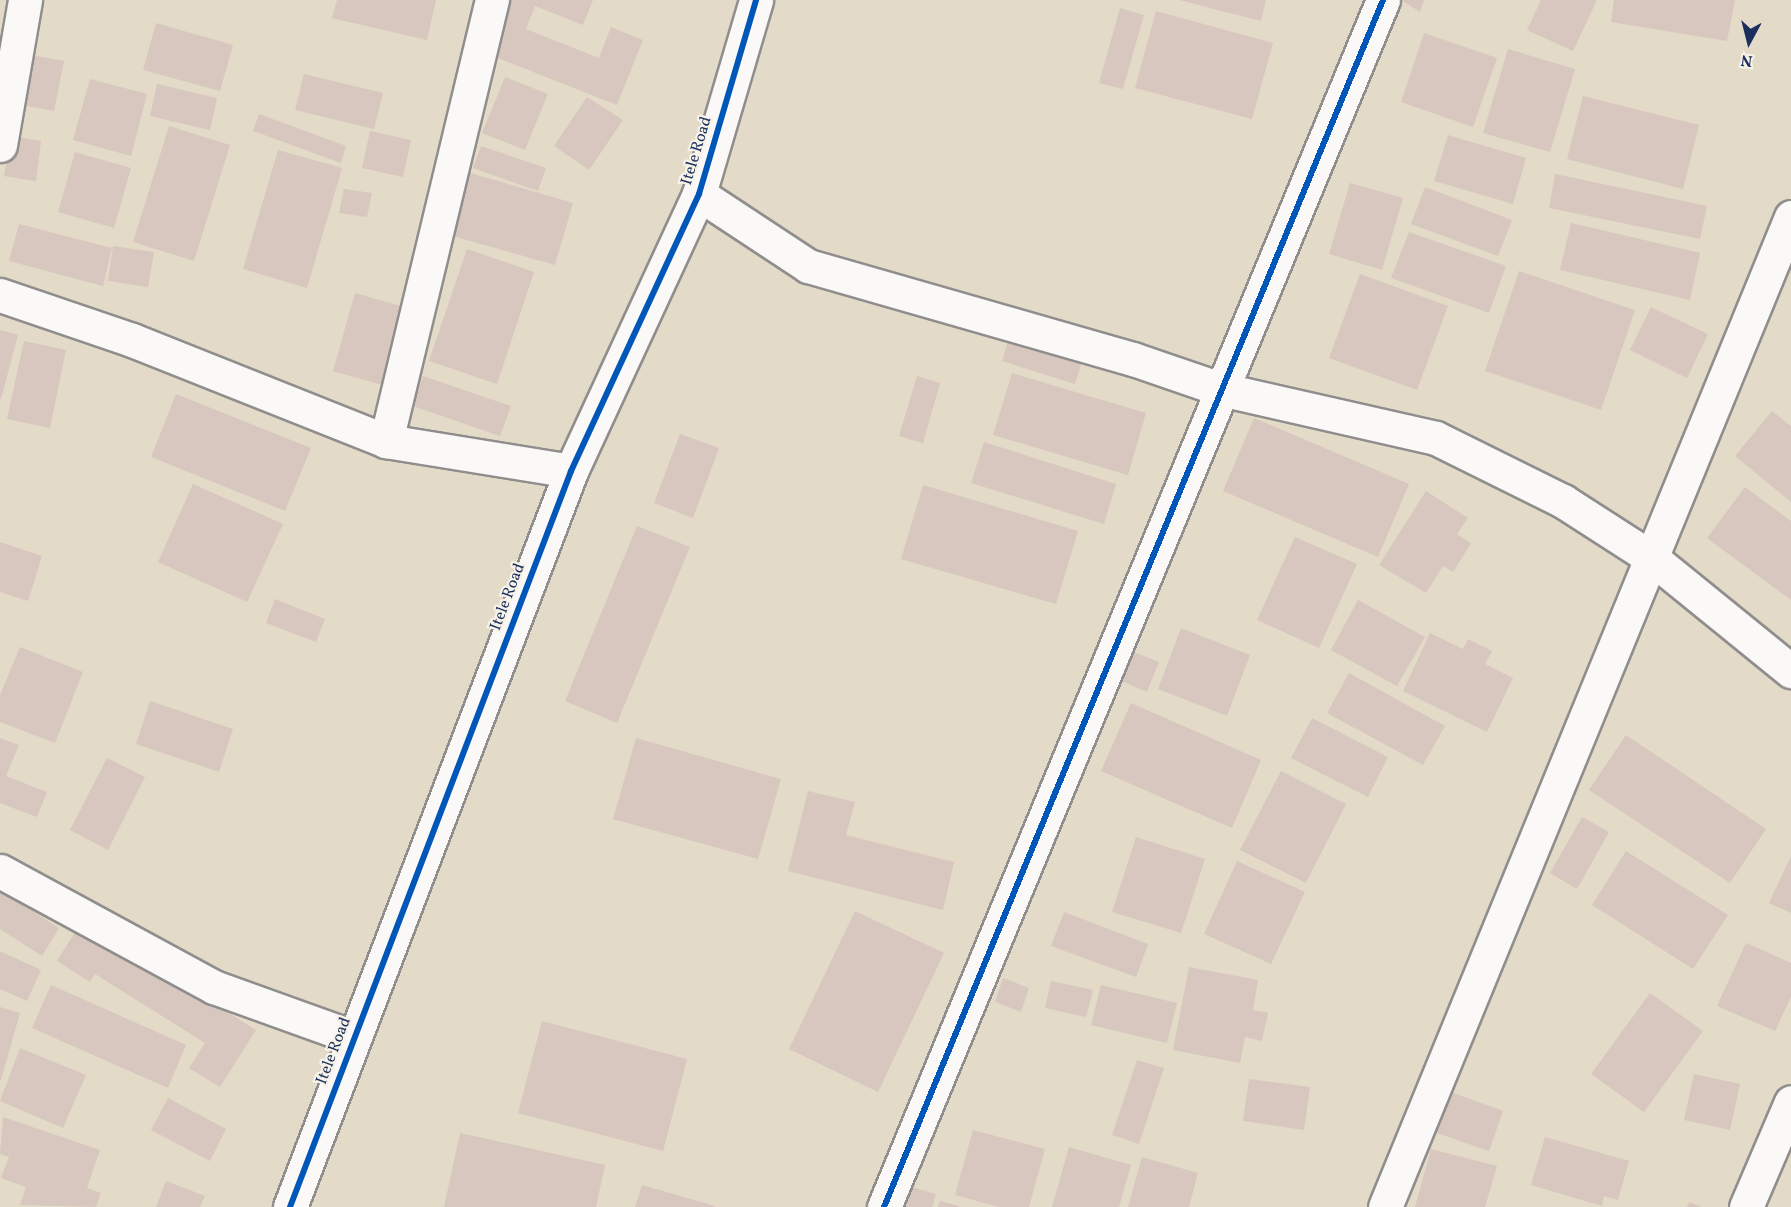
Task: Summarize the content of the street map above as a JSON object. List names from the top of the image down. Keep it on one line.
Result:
{"streets":{"street":["Itele Road"]},"north":"bottom"}
